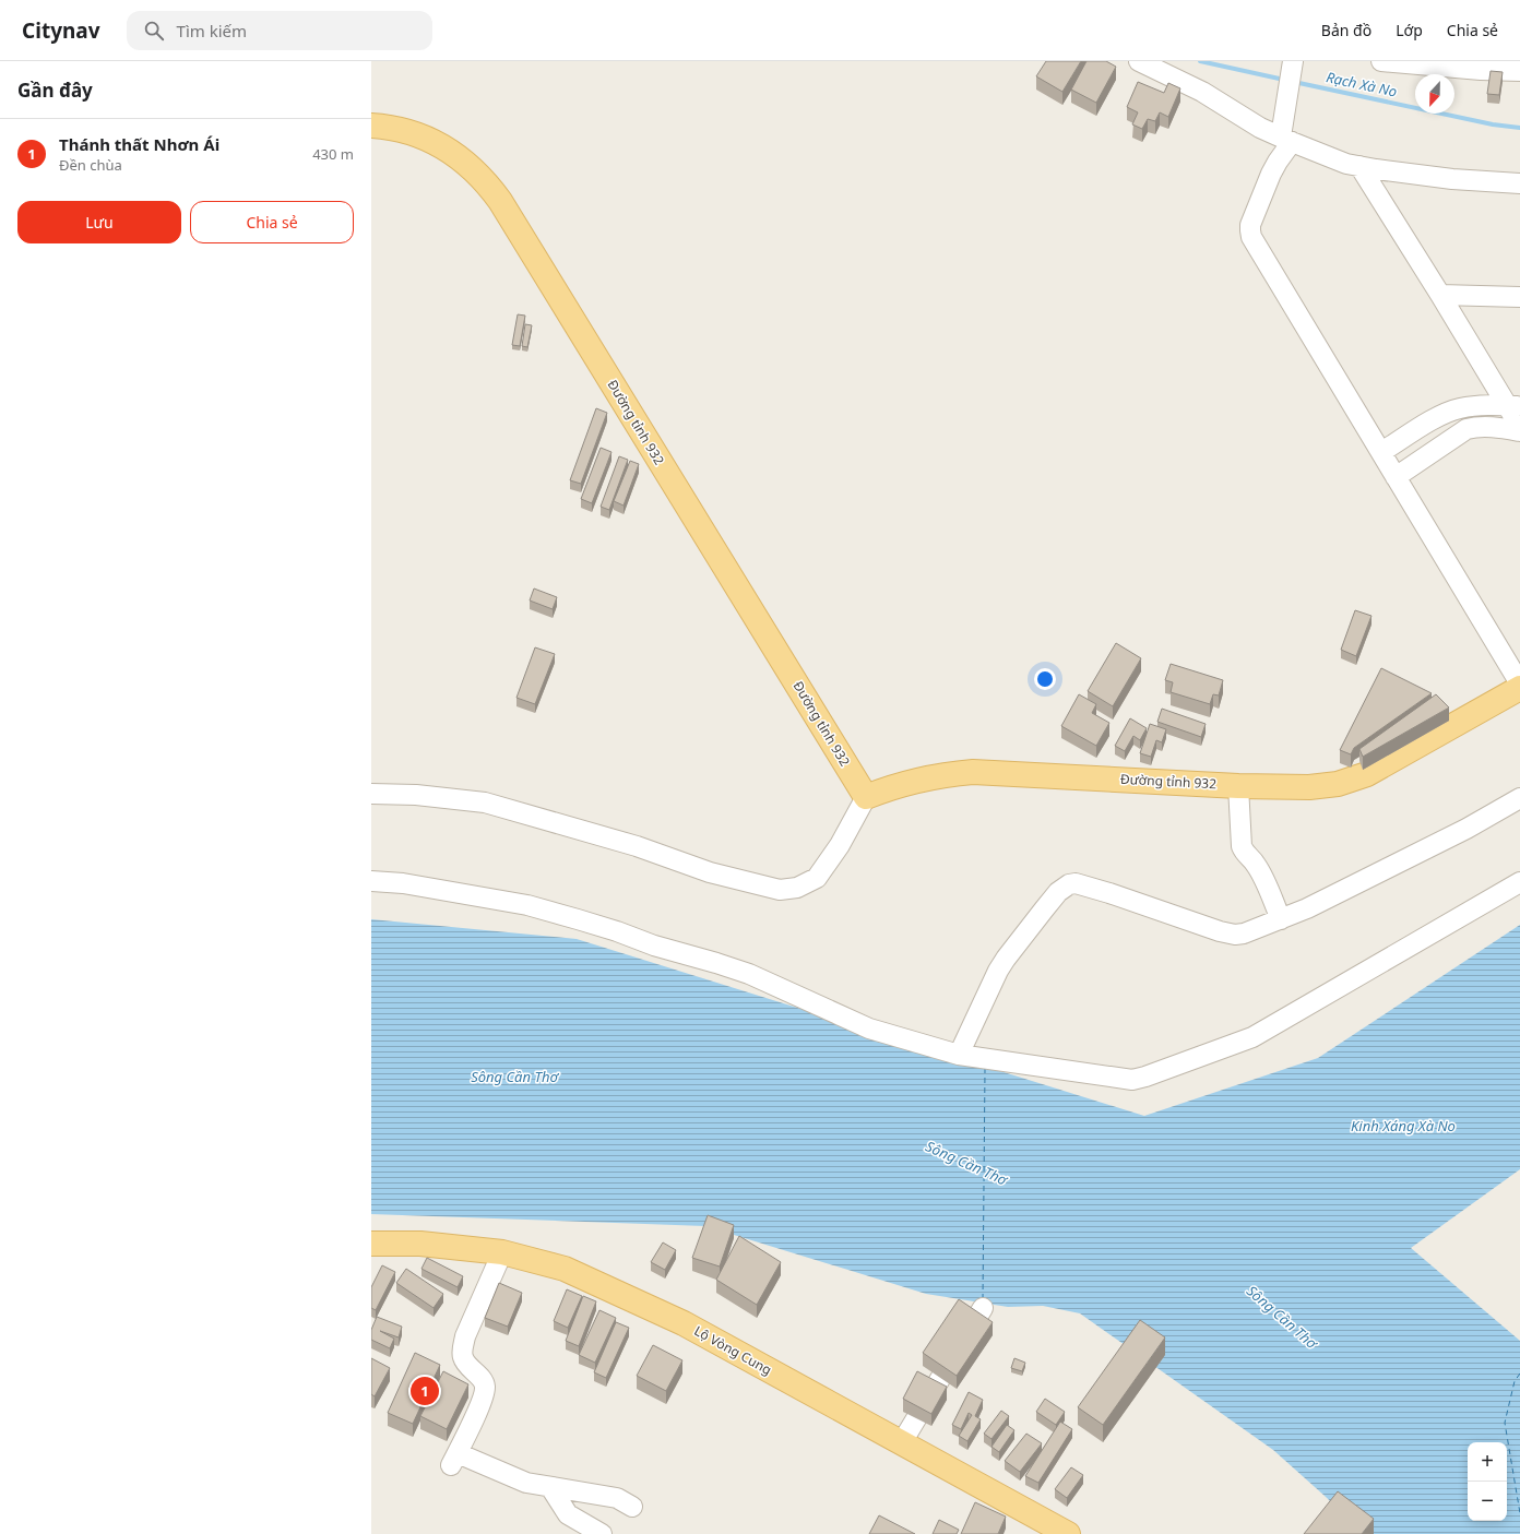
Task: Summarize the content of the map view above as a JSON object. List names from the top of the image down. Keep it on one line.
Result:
{"streets":{"main road":["Đường tỉnh 932","Lộ Vòng Cung"]},"water":["Rạch Xà No","Sông Cần Thơ","Kinh Xáng Xà No"],"north":"bottom","page":{"header":"Citynav","search":"Tìm kiếm","nav":["Bản đồ","Lớp","Chia sẻ"],"heading":"Gần đây","list":[{"mark":"1","name":"Thánh thất Nhơn Ái","note":"Đền chùa","value":"430 m"}],"buttons":["Lưu","Chia sẻ"],"pins":"1","map_buttons":["+","−"]}}
